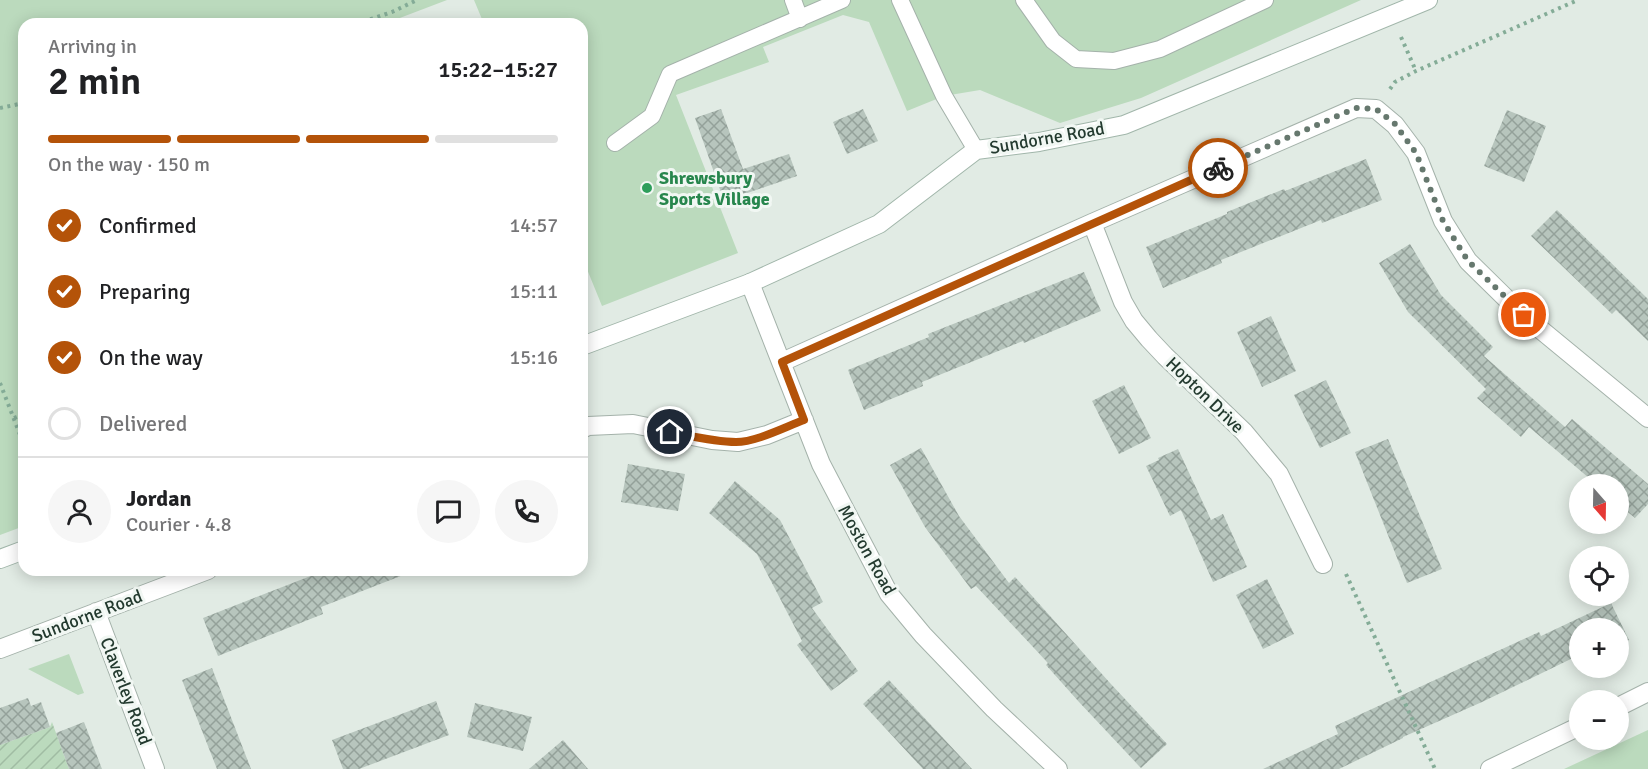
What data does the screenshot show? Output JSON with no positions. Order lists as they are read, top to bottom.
{
  "streets": {
    "street": [
      "Sundorne Road",
      "Hopton Drive",
      "Moston Road",
      "Claverley Road"
    ]
  },
  "crossings": [
    ["Sundorne Road", "Moston Road"],
    ["Sundorne Road", "Claverley Road"]
  ],
  "places": ["Shrewsbury Sports Village"],
  "north": "bottom",
  "page": {
    "heading": ["2 min", "Arriving in", "15:22–15:27"],
    "panel": ["Jordan", "Courier · 4.8"],
    "bar": "On the way · 150 m",
    "list": [
      ["Confirmed", "14:57"],
      ["Preparing", "15:11"],
      ["On the way", "15:16"],
      "Delivered"
    ],
    "map_buttons": ["+", "−"]
  }
}
